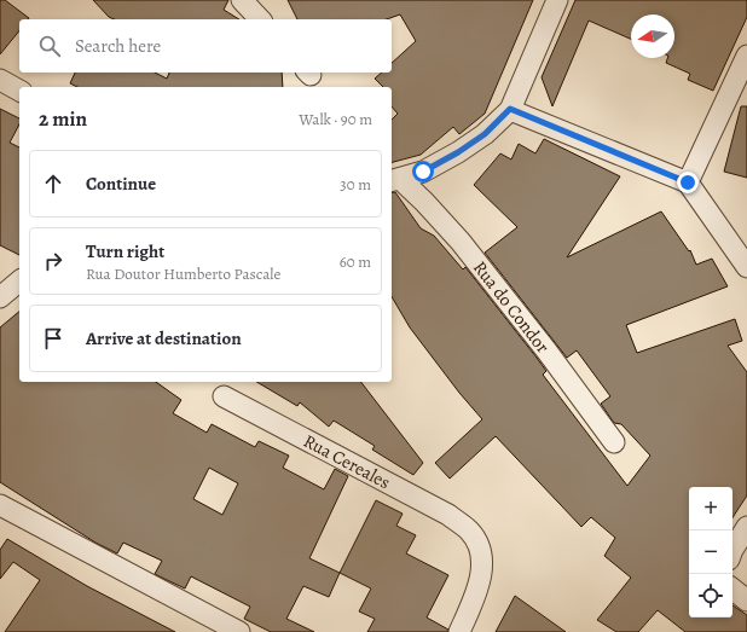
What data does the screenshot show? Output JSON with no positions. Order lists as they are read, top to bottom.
{
  "streets": {
    "street": ["Rua do Condor", "Rua Cereales"]
  },
  "north": "left",
  "page": {
    "search": "Search here",
    "heading": ["2 min", "Walk · 90 m"],
    "list": [
      ["Continue", "30 m"],
      ["Turn right", "Rua Doutor Humberto Pascale", "60 m"],
      "Arrive at destination"
    ],
    "map_buttons": ["+", "−"]
  }
}
